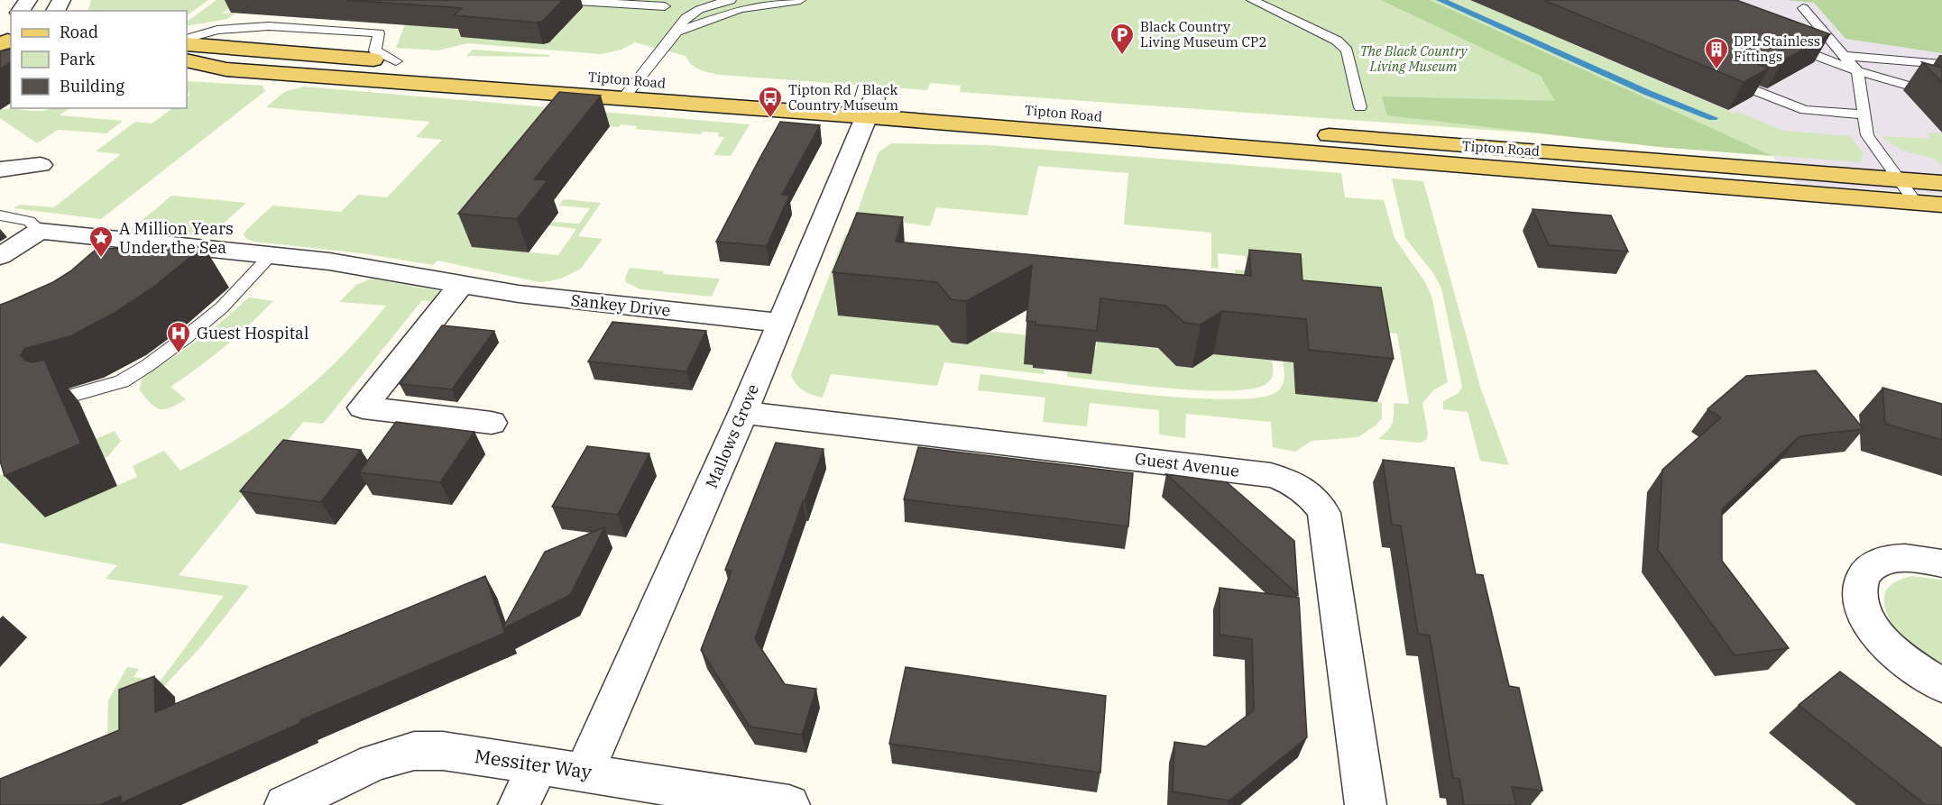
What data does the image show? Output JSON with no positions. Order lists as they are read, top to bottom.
{
  "streets": {
    "main road": ["Tipton Road"],
    "street": [
      "Sankey Drive",
      "Mallows Grove",
      "Guest Avenue",
      "Messiter Way"
    ]
  },
  "crossings": [
    ["Tipton Road", "Mallows Grove"],
    ["Sankey Drive", "Mallows Grove"],
    ["Mallows Grove", "Guest Avenue"],
    ["Mallows Grove", "Messiter Way"]
  ],
  "parks": ["The Black Country Living Museum"],
  "places": {
    "parking": ["Black Country Living Museum CP2"],
    "building": ["DPL Stainless Fittings"],
    "bus stop": ["Tipton Rd / Black Country Museum"],
    "place": ["A Million Years Under the Sea"],
    "hospital": ["Guest Hospital"]
  },
  "legend": ["Road", "Park", "Building"]
}
